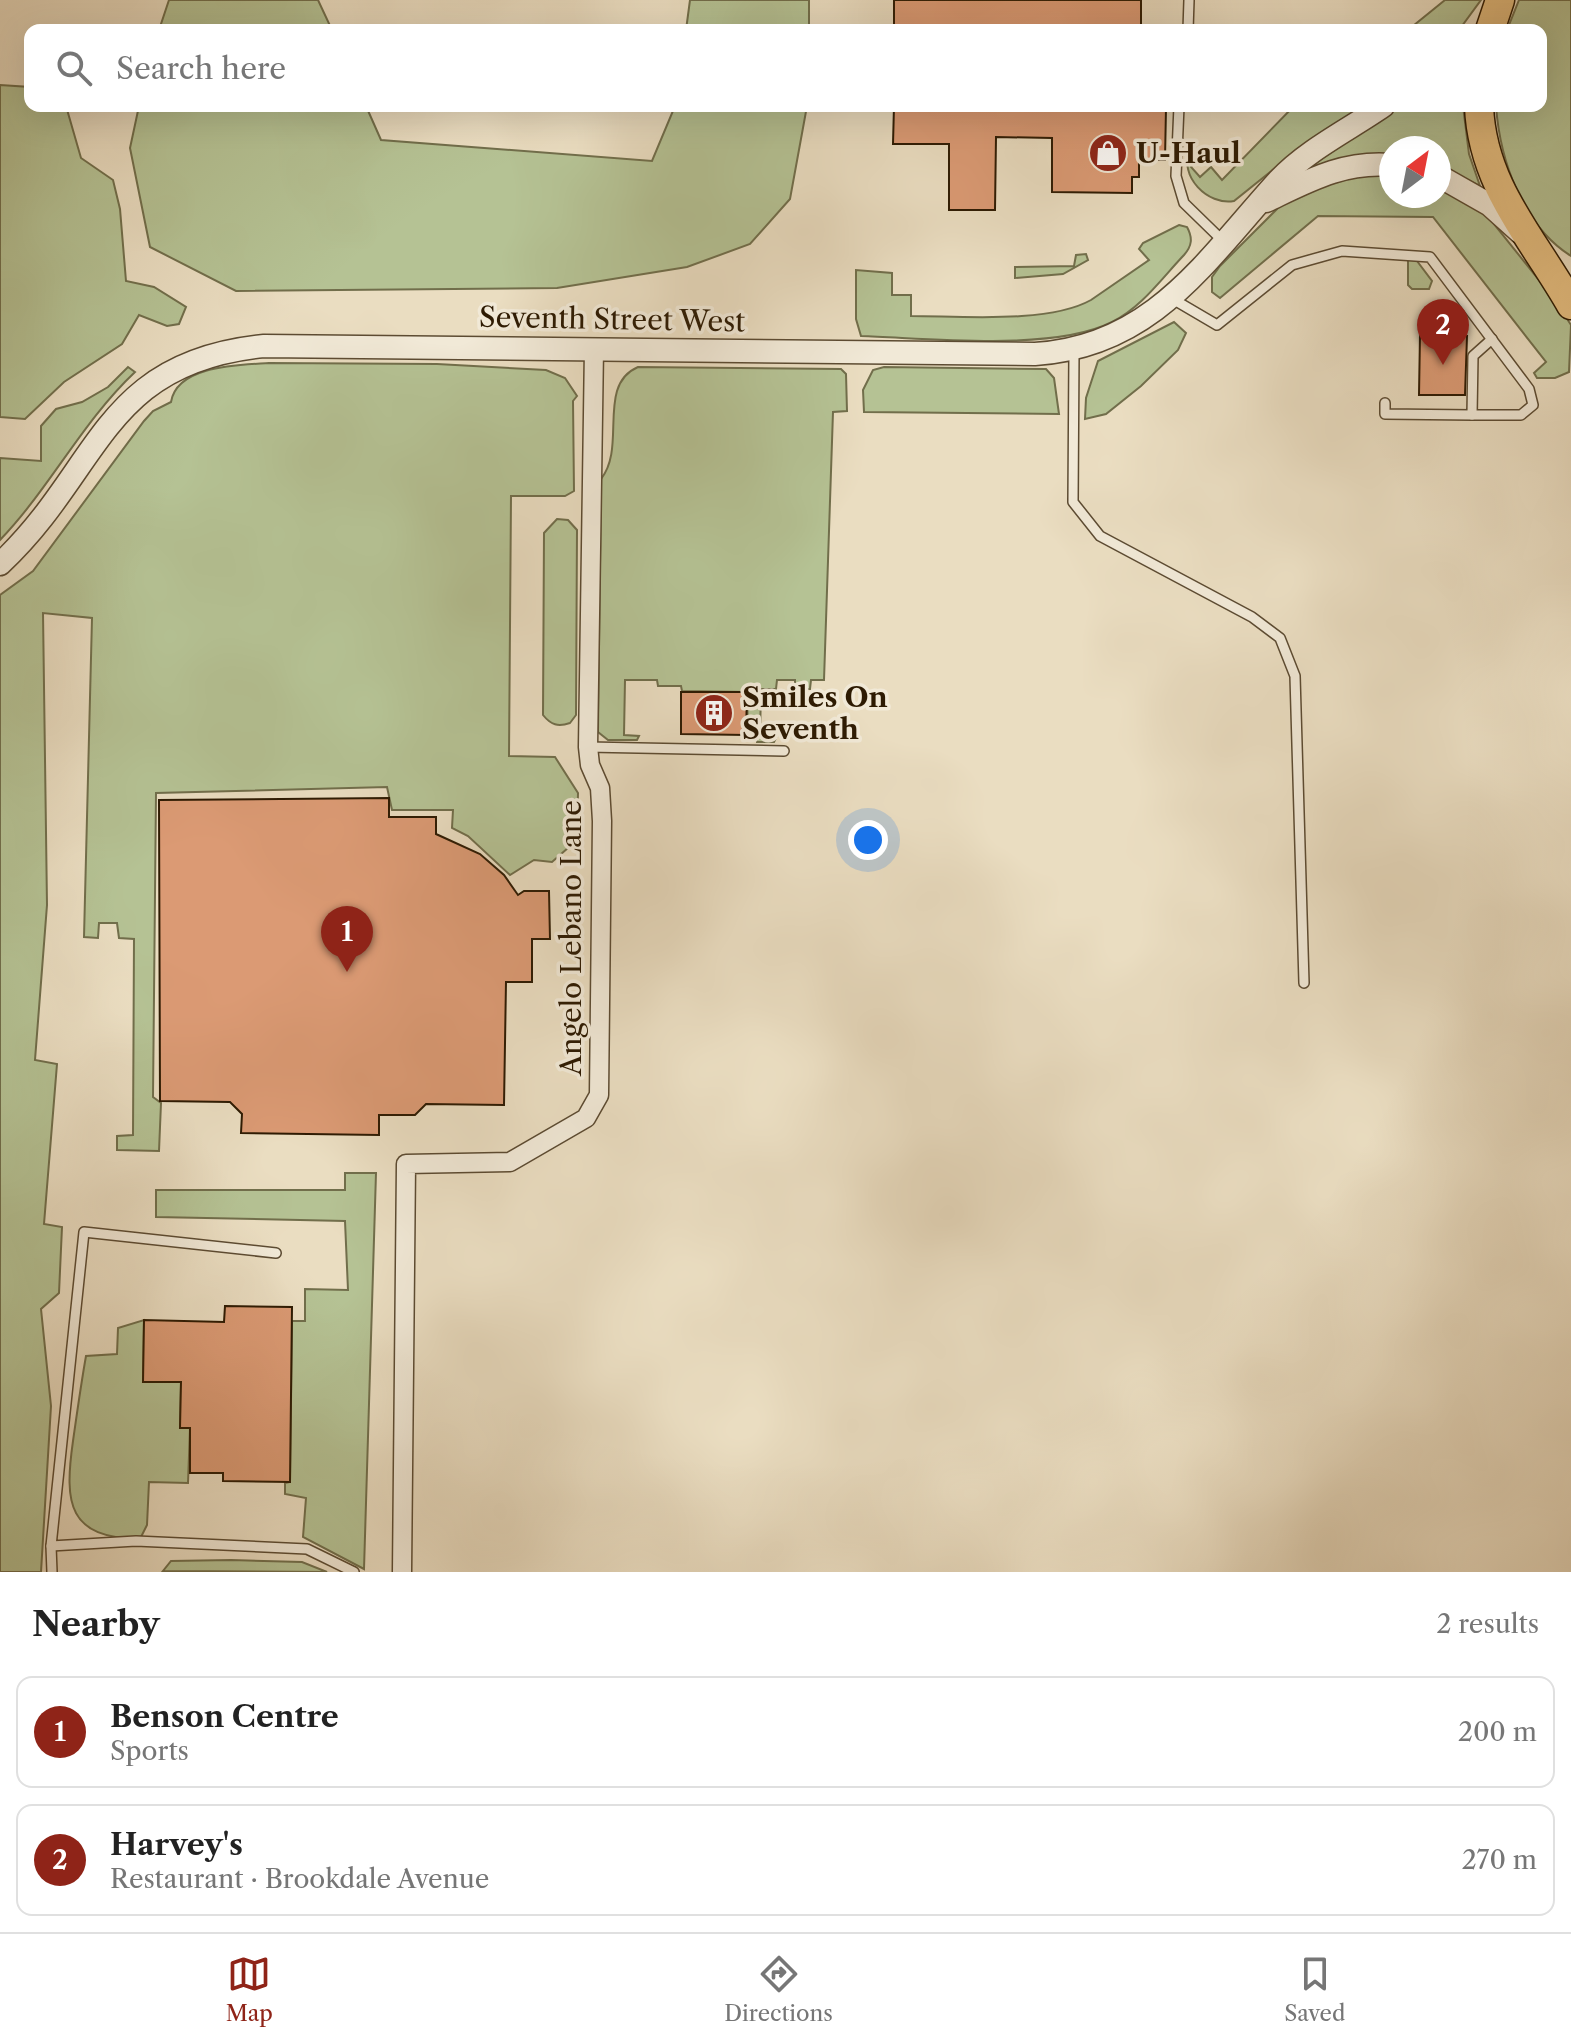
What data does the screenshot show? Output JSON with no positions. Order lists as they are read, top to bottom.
{
  "streets": {
    "street": ["Seventh Street West", "Angelo Lebano Lane"]
  },
  "crossings": [
    ["Seventh Street West", "Angelo Lebano Lane"]
  ],
  "places": {
    "shop": ["U-Haul"],
    "building": ["Smiles On Seventh"]
  },
  "north": "top right",
  "page": {
    "search": "Search here",
    "pins": ["2", "1"],
    "heading": ["Nearby", "2 results"],
    "list": [
      {
        "mark": "1",
        "name": "Benson Centre",
        "note": "Sports",
        "value": "200 m"
      },
      {
        "mark": "2",
        "name": "Harvey's",
        "note": "Restaurant · Brookdale Avenue",
        "value": "270 m"
      }
    ],
    "nav": ["Map", "Directions", "Saved"]
  }
}
